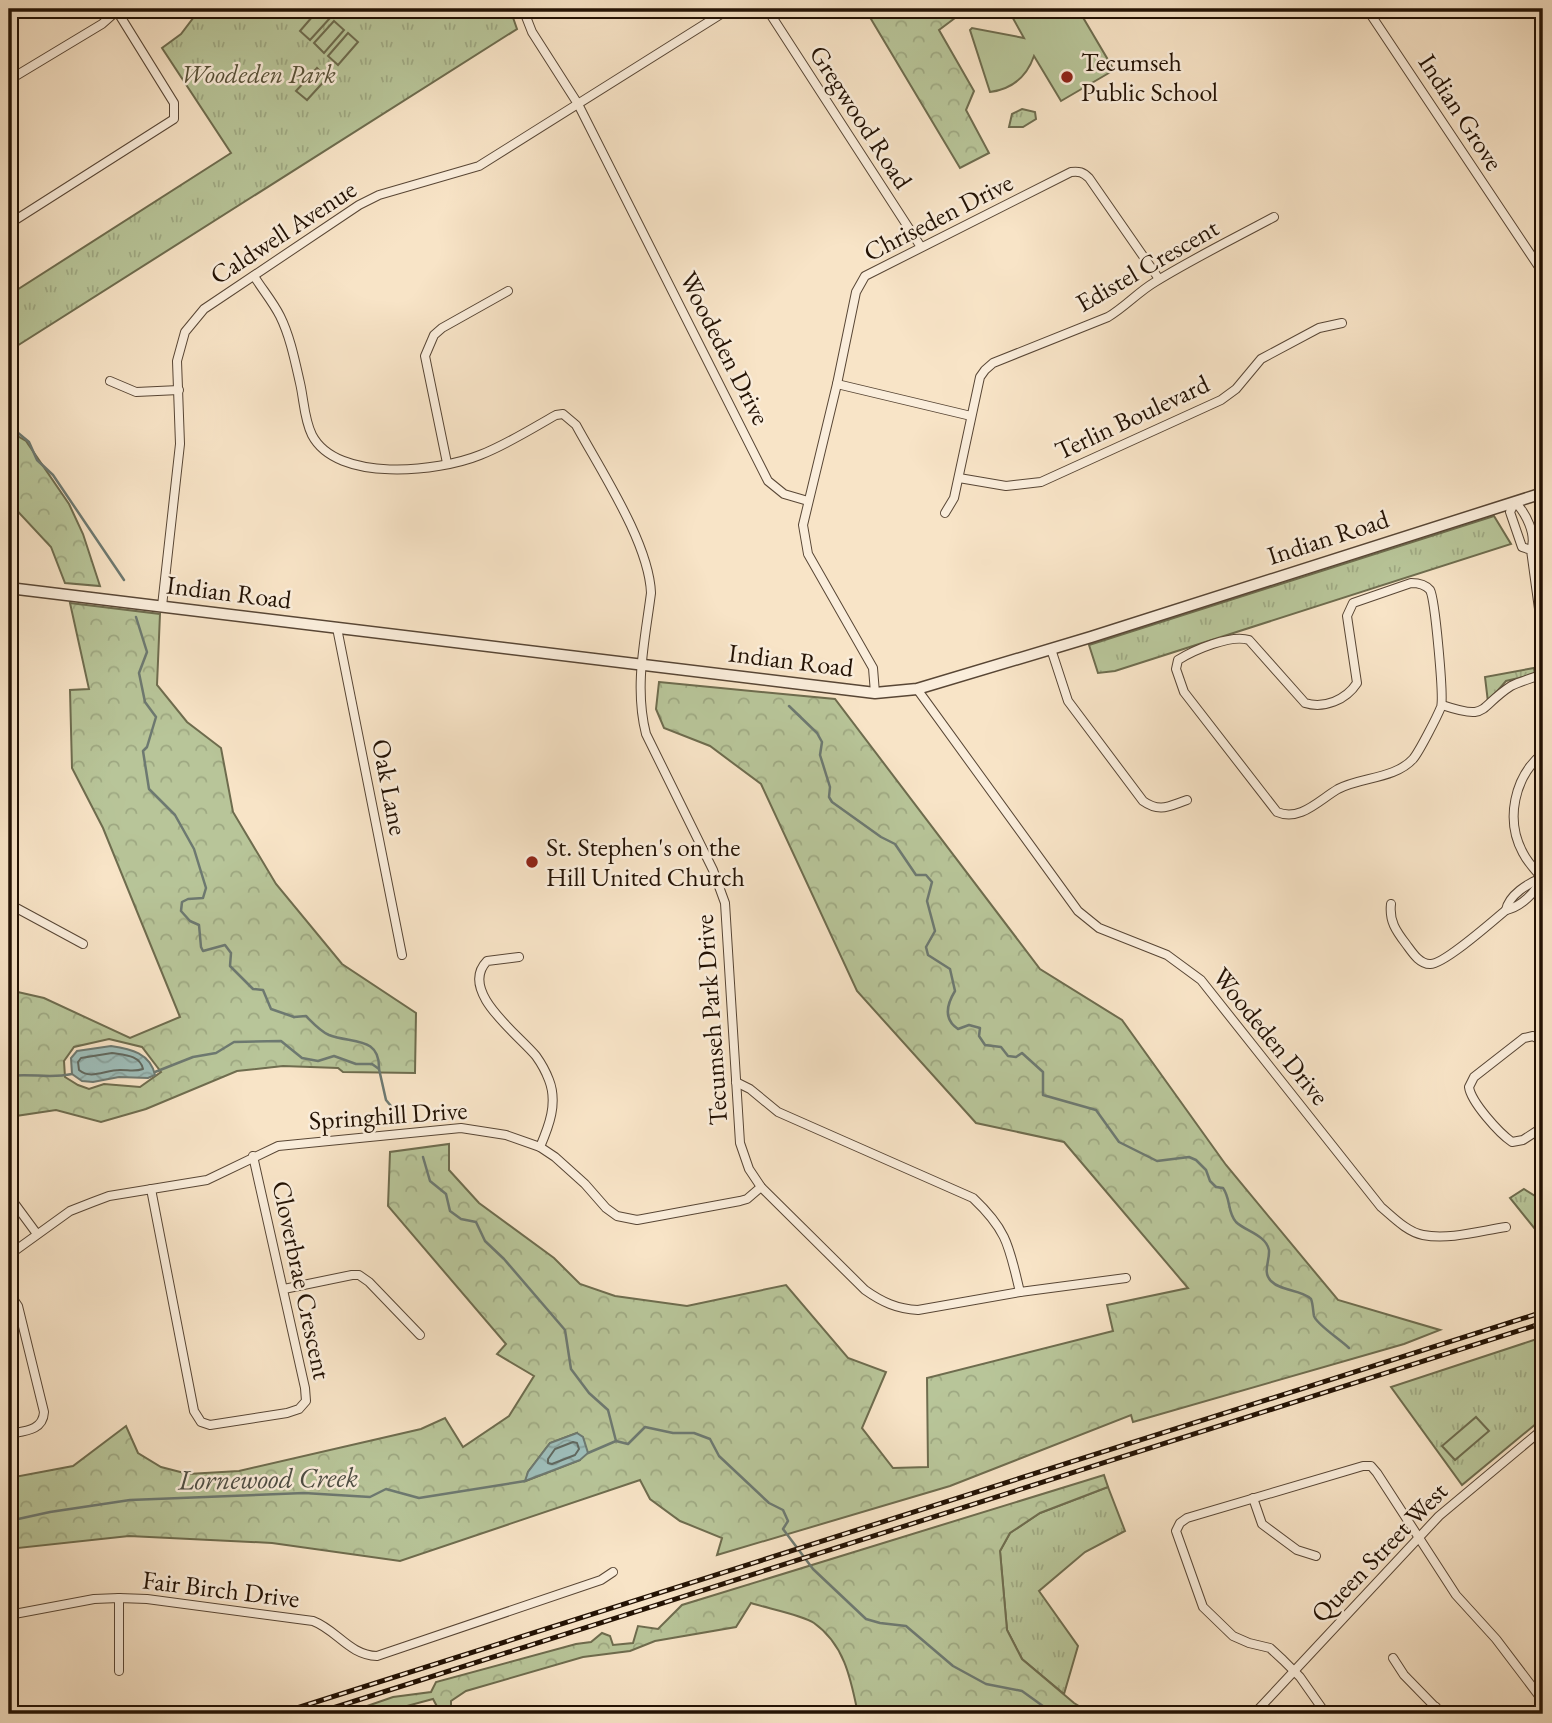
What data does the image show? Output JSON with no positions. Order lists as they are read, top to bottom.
{
  "streets": {
    "street": [
      "Indian Grove",
      "Gregwood Road",
      "Chriseden Drive",
      "Caldwell Avenue",
      "Edistel Crescent",
      "Woodeden Drive",
      "Terlin Boulevard",
      "Indian Road",
      "Oak Lane",
      "Tecumseh Park Drive",
      "Springhill Drive",
      "Cloverbrae Crescent",
      "Queen Street West",
      "Fair Birch Drive"
    ]
  },
  "crossings": [
    ["Gregwood Road", "Chriseden Drive"],
    ["Chriseden Drive", "Edistel Crescent"],
    ["Chriseden Drive", "Woodeden Drive"],
    ["Caldwell Avenue", "Woodeden Drive"],
    ["Caldwell Avenue", "Indian Road"],
    ["Caldwell Avenue", "Tecumseh Park Drive"],
    ["Edistel Crescent", "Terlin Boulevard"],
    ["Woodeden Drive", "Indian Road"],
    ["Indian Road", "Oak Lane"],
    ["Indian Road", "Tecumseh Park Drive"],
    ["Tecumseh Park Drive", "Springhill Drive"],
    ["Springhill Drive", "Cloverbrae Crescent"]
  ],
  "water": ["Lornewood Creek"],
  "parks": ["Woodeden Park"],
  "places": ["Tecumseh Public School", "St. Stephen's on the Hill United Church"]
}
